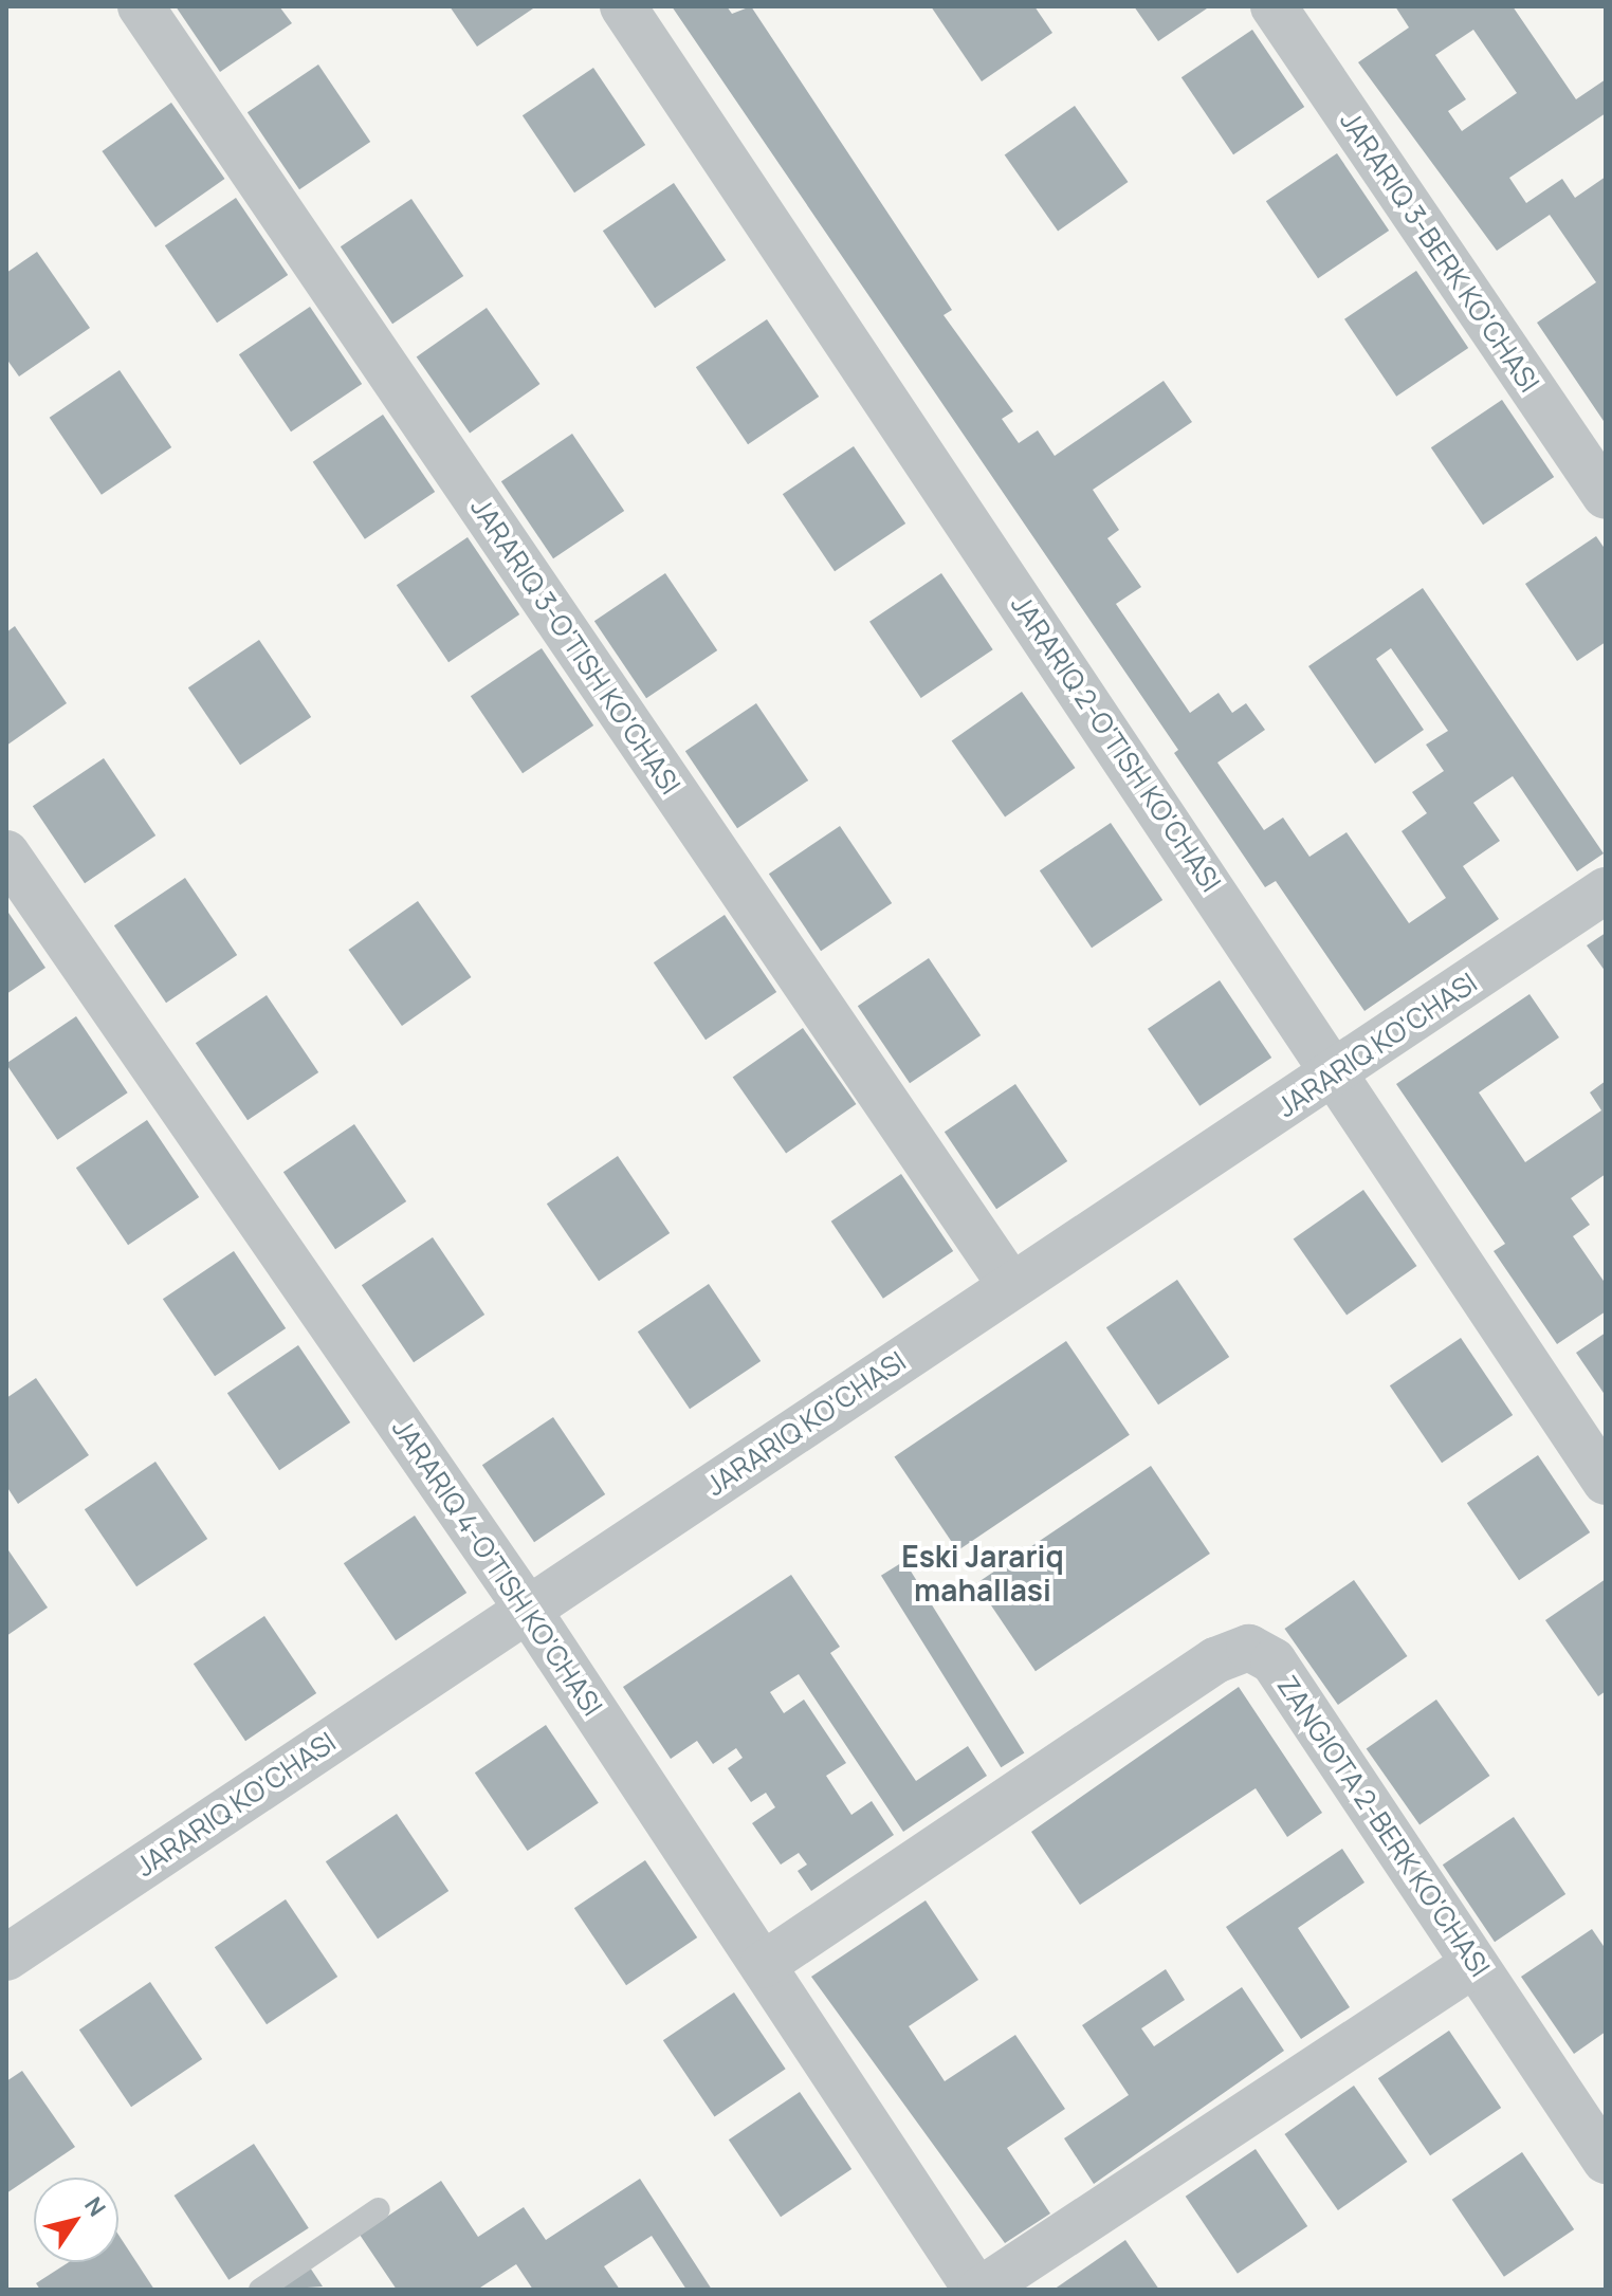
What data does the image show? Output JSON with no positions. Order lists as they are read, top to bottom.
{
  "streets": {
    "street": [
      "JARARIQ 3-BERK KO'CHASI",
      "JARARIQ 3-O'TISH KO'CHASI",
      "JARARIQ 2-O'TISH KO'CHASI",
      "JARARIQ KO'CHASI",
      "JARARIQ 4-O'TISH KO'CHASI",
      "ZANGIOTA 2-BERK KO'CHASI"
    ]
  },
  "crossings": [
    ["JARARIQ 3-O'TISH KO'CHASI", "JARARIQ KO'CHASI"],
    ["JARARIQ 2-O'TISH KO'CHASI", "JARARIQ KO'CHASI"],
    ["JARARIQ KO'CHASI", "JARARIQ 4-O'TISH KO'CHASI"],
    ["JARARIQ 4-O'TISH KO'CHASI", "ZANGIOTA 2-BERK KO'CHASI"]
  ],
  "districts": ["Eski Jarariq mahallasi"],
  "north": "top right"
}
